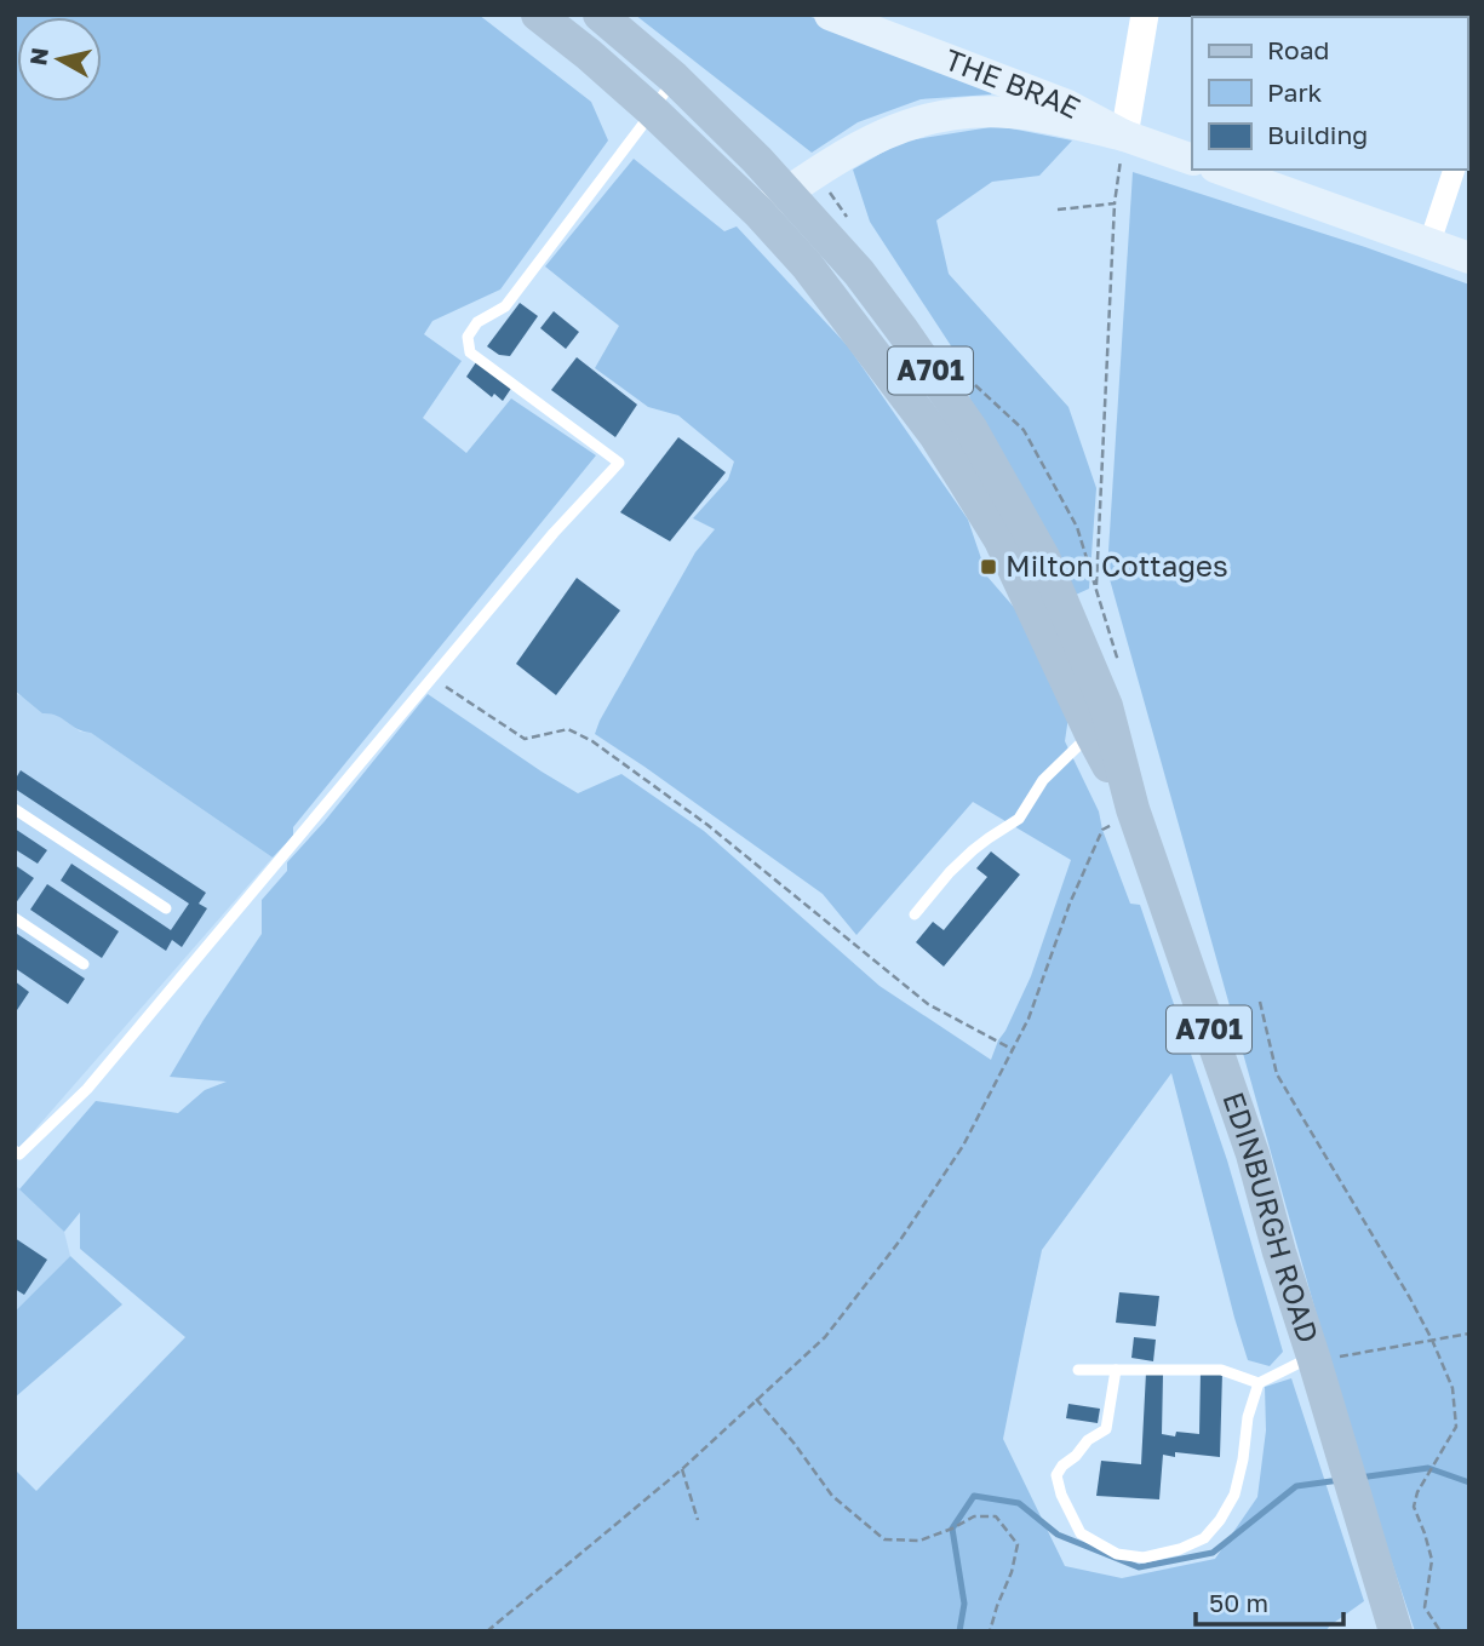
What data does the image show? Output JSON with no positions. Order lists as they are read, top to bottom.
{
  "streets": {
    "main road": ["THE BRAE", "A701", "EDINBURGH ROAD"]
  },
  "crossings": [
    ["A701", "EDINBURGH ROAD"]
  ],
  "places": {
    "transit": ["Milton Cottages"]
  },
  "legend": ["Road", "Park", "Building"],
  "scale_bar": "50 m",
  "north": "left"
}
